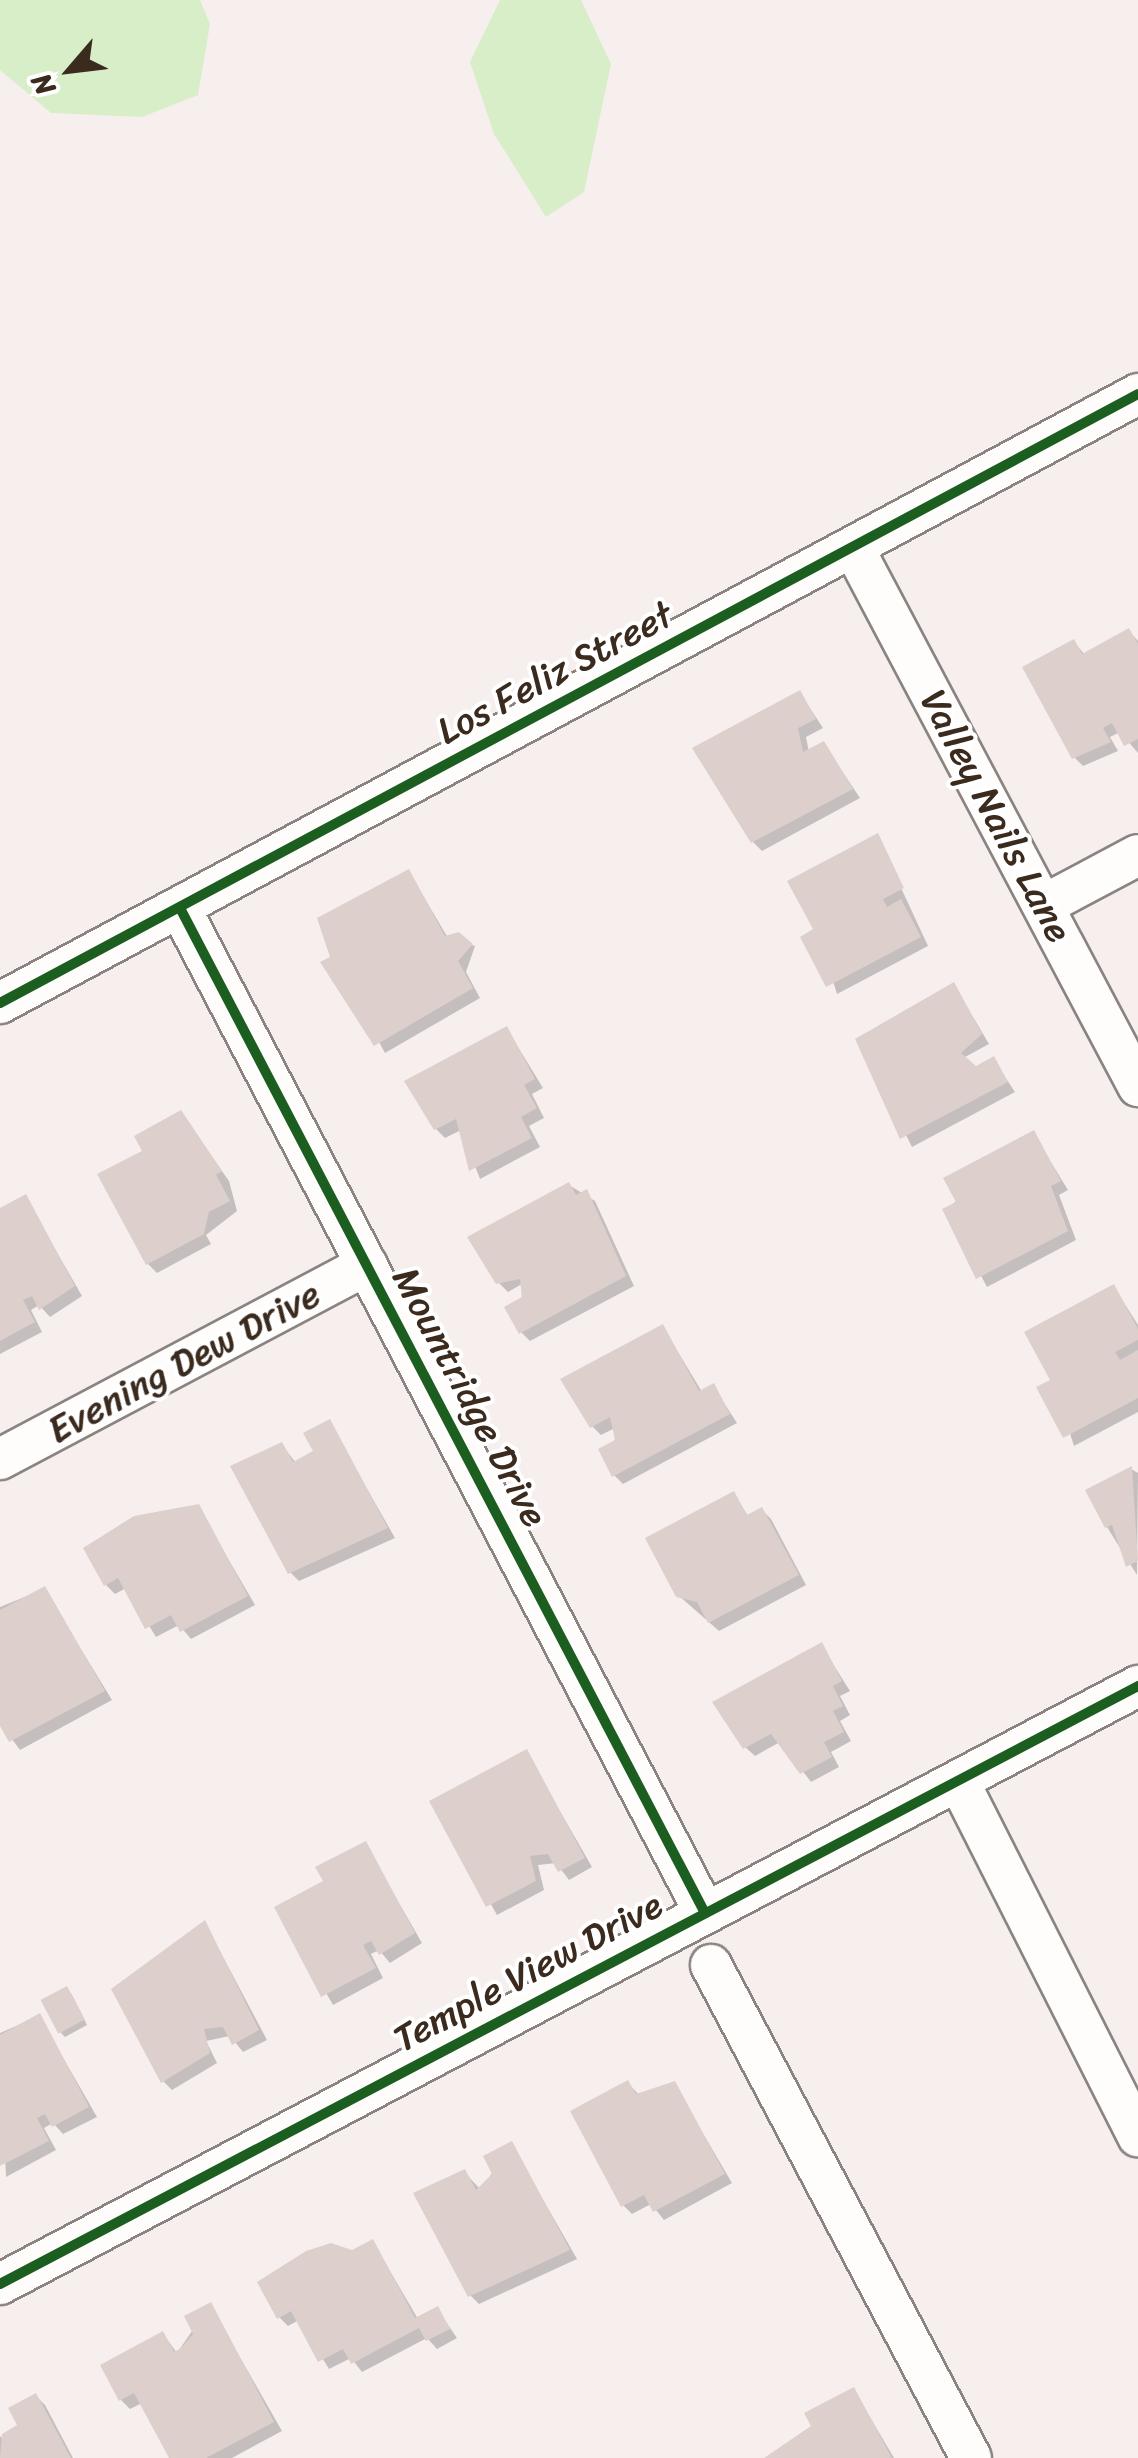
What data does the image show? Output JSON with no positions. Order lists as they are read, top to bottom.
{
  "streets": {
    "street": [
      "Los Feliz Street",
      "Valley Nails Lane",
      "Evening Dew Drive",
      "Mountridge Drive",
      "Temple View Drive"
    ]
  },
  "crossings": [
    ["Los Feliz Street", "Valley Nails Lane"],
    ["Los Feliz Street", "Mountridge Drive"],
    ["Evening Dew Drive", "Mountridge Drive"],
    ["Mountridge Drive", "Temple View Drive"]
  ],
  "north": "bottom left"
}
